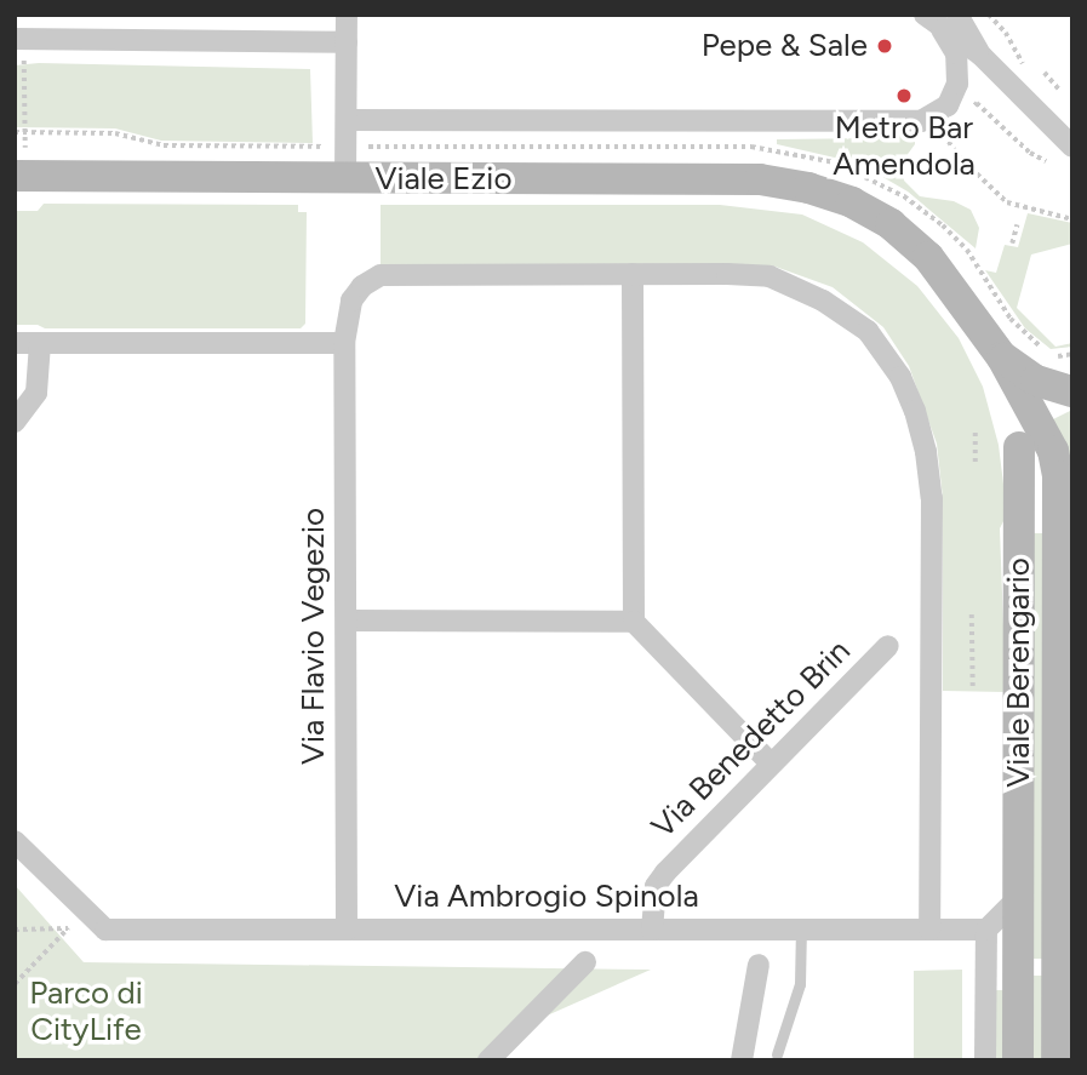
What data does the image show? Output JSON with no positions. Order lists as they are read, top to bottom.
{
  "streets": {
    "main road": ["Viale Ezio", "Viale Berengario"],
    "street": ["Via Flavio Vegezio", "Via Benedetto Brin", "Via Ambrogio Spinola"]
  },
  "crossings": [
    ["Via Flavio Vegezio", "Via Ambrogio Spinola"],
    ["Via Benedetto Brin", "Via Ambrogio Spinola"]
  ],
  "parks": ["Parco di CityLife"],
  "places": ["Pepe & Sale", "Metro Bar Amendola"]
}
